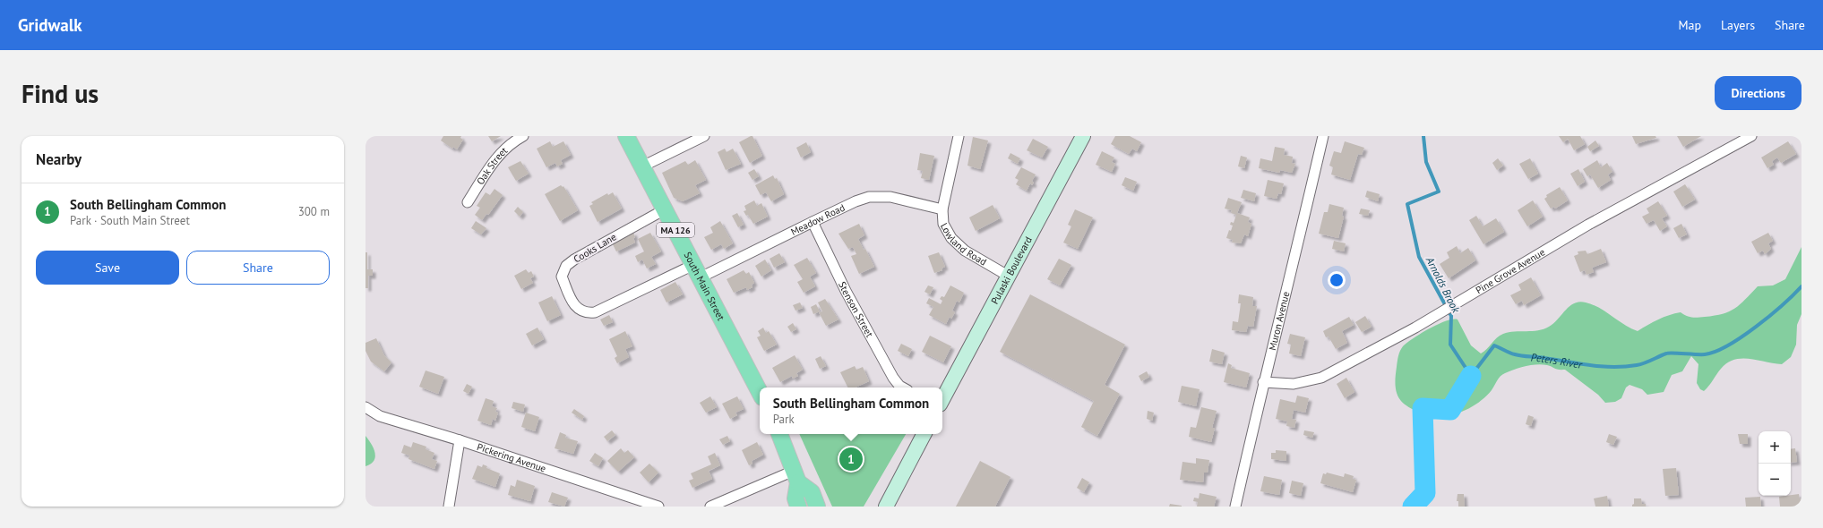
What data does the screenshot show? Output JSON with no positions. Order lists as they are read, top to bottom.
{
  "streets": {
    "main road": ["MA 126", "Pulaski Boulevard", "South Main Street"],
    "street": [
      "Oak Street",
      "Meadow Road",
      "Lowland Road",
      "Cooks Lane",
      "Pine Grove Avenue",
      "Stenson Street",
      "Muron Avenue",
      "Pickering Avenue"
    ]
  },
  "crossings": [
    ["Meadow Road", "Lowland Road"],
    ["Meadow Road", "Cooks Lane"],
    ["Meadow Road", "South Main Street"],
    ["Meadow Road", "Stenson Street"],
    ["Lowland Road", "Pulaski Boulevard"],
    ["Cooks Lane", "South Main Street"],
    ["Pine Grove Avenue", "Muron Avenue"]
  ],
  "water": ["Arnolds Brook", "Peters River"],
  "page": {
    "header": "Gridwalk",
    "nav": ["Map", "Layers", "Share"],
    "buttons": [
      "Directions",
      ["Save", "Share"]
    ],
    "title": "Find us",
    "heading": "Nearby",
    "list": [
      {
        "mark": "1",
        "name": "South Bellingham Common",
        "note": "Park · South Main Street",
        "value": "300 m"
      }
    ],
    "popup": ["South Bellingham Common", "Park"],
    "map_buttons": ["+", "−"],
    "pins": "1"
  }
}
